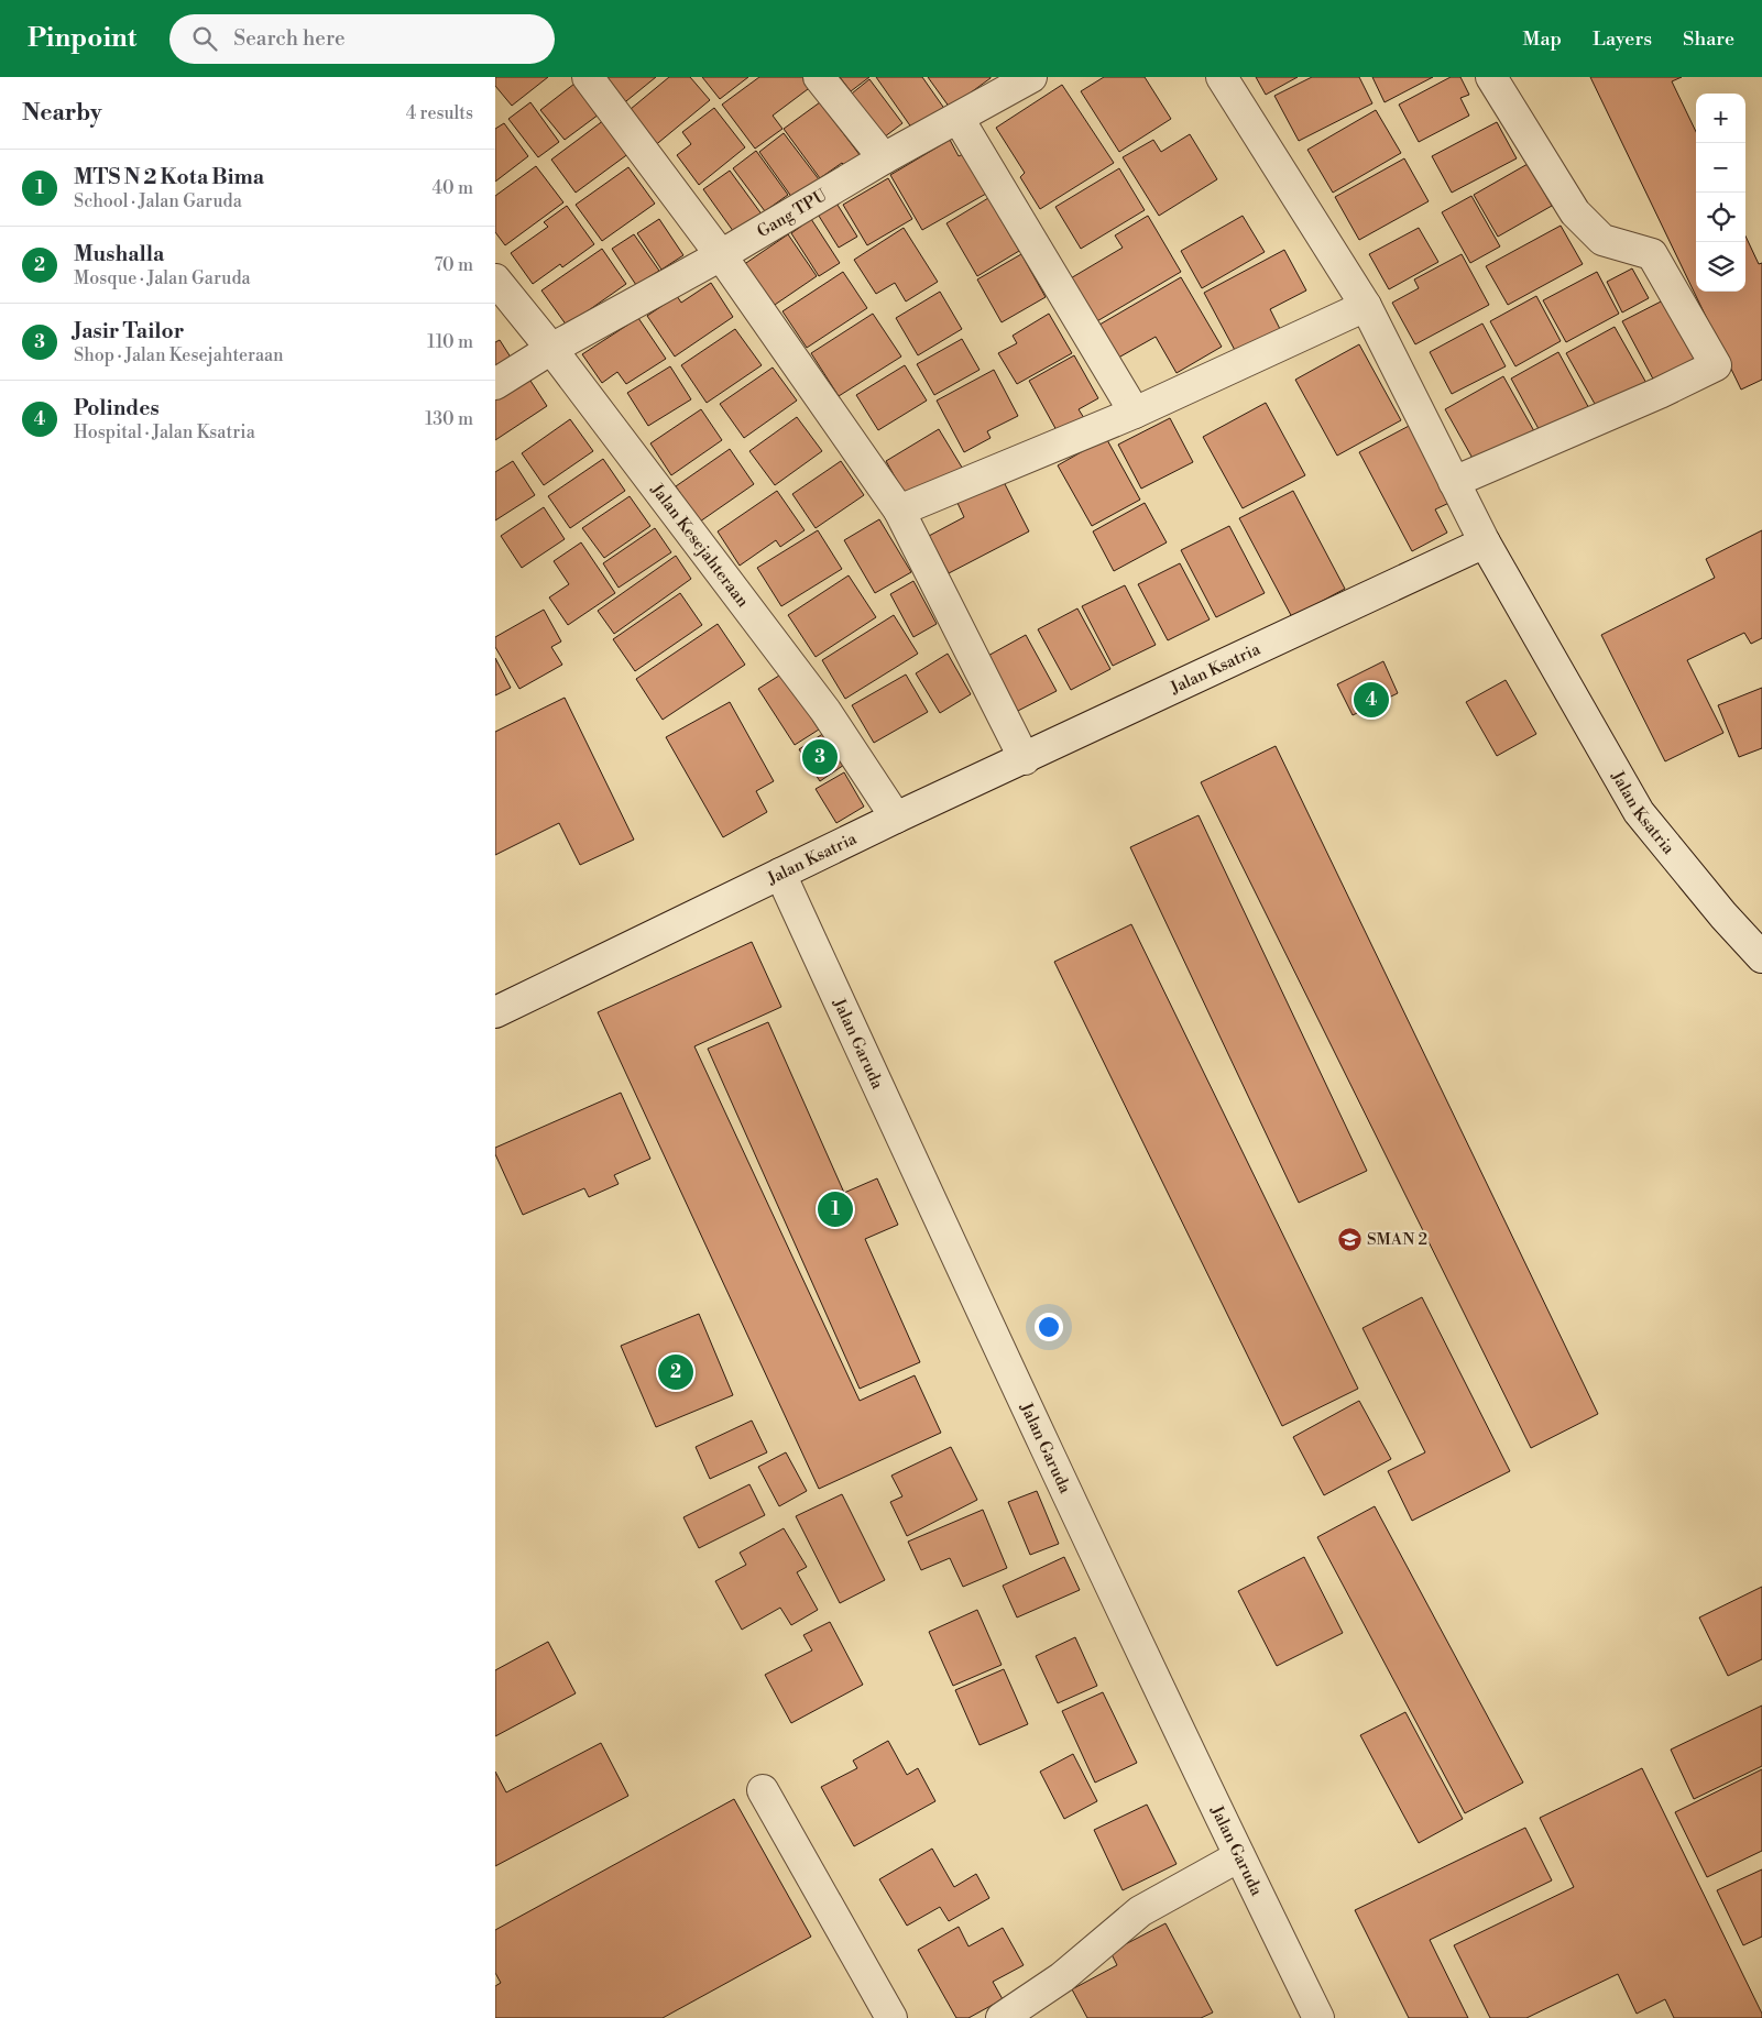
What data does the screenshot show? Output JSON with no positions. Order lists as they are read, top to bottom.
{
  "streets": {
    "street": [
      "Gang TPU",
      "Jalan Kesejahteraan",
      "Jalan Ksatria",
      "Jalan Garuda"
    ]
  },
  "crossings": [
    ["Gang TPU", "Jalan Kesejahteraan"],
    ["Jalan Kesejahteraan", "Jalan Ksatria"],
    ["Jalan Ksatria", "Jalan Garuda"]
  ],
  "places": {
    "school or university": ["SMAN 2"]
  },
  "page": {
    "header": "Pinpoint",
    "search": "Search here",
    "nav": ["Map", "Layers", "Share"],
    "heading": ["Nearby", "4 results"],
    "map_buttons": ["+", "−"],
    "list": [
      {
        "mark": "1",
        "name": "MTS N 2 Kota Bima",
        "note": "School · Jalan Garuda",
        "value": "40 m"
      },
      {
        "mark": "2",
        "name": "Mushalla",
        "note": "Mosque · Jalan Garuda",
        "value": "70 m"
      },
      {
        "mark": "3",
        "name": "Jasir Tailor",
        "note": "Shop · Jalan Kesejahteraan",
        "value": "110 m"
      },
      {
        "mark": "4",
        "name": "Polindes",
        "note": "Hospital · Jalan Ksatria",
        "value": "130 m"
      }
    ],
    "pins": [
      "4",
      "3",
      "1",
      "2"
    ]
  }
}
